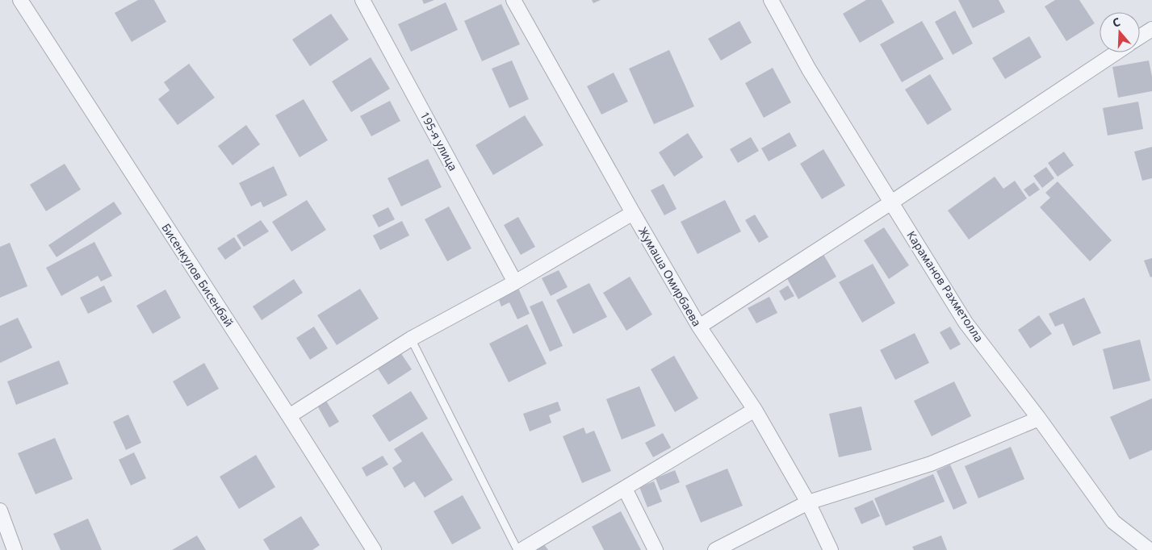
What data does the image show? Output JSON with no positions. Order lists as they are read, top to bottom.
{
  "streets": {
    "street": [
      "195-я улица",
      "Бисенкулов Бисенбай",
      "Жумаша Омирбаева",
      "Караманов Рахметолла"
    ]
  },
  "north": "top"
}
